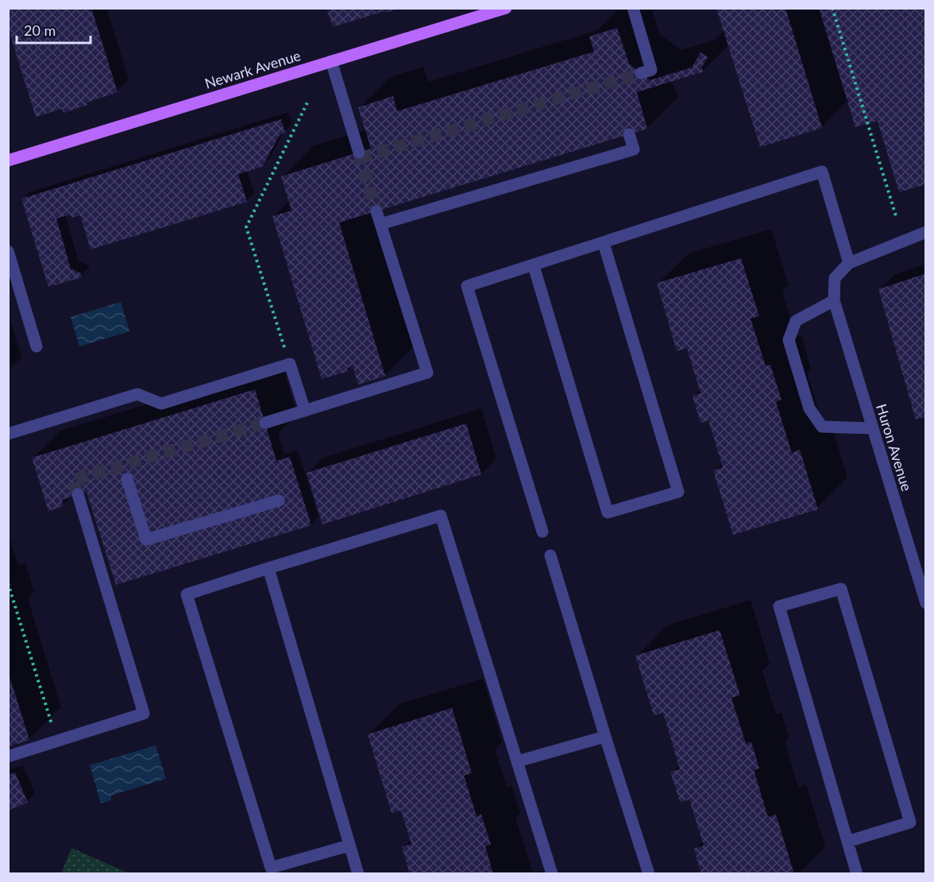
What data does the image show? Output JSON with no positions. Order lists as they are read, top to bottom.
{
  "streets": {
    "main road": ["Newark Avenue"],
    "street": ["Huron Avenue"]
  },
  "scale_bar": "20 m"
}
